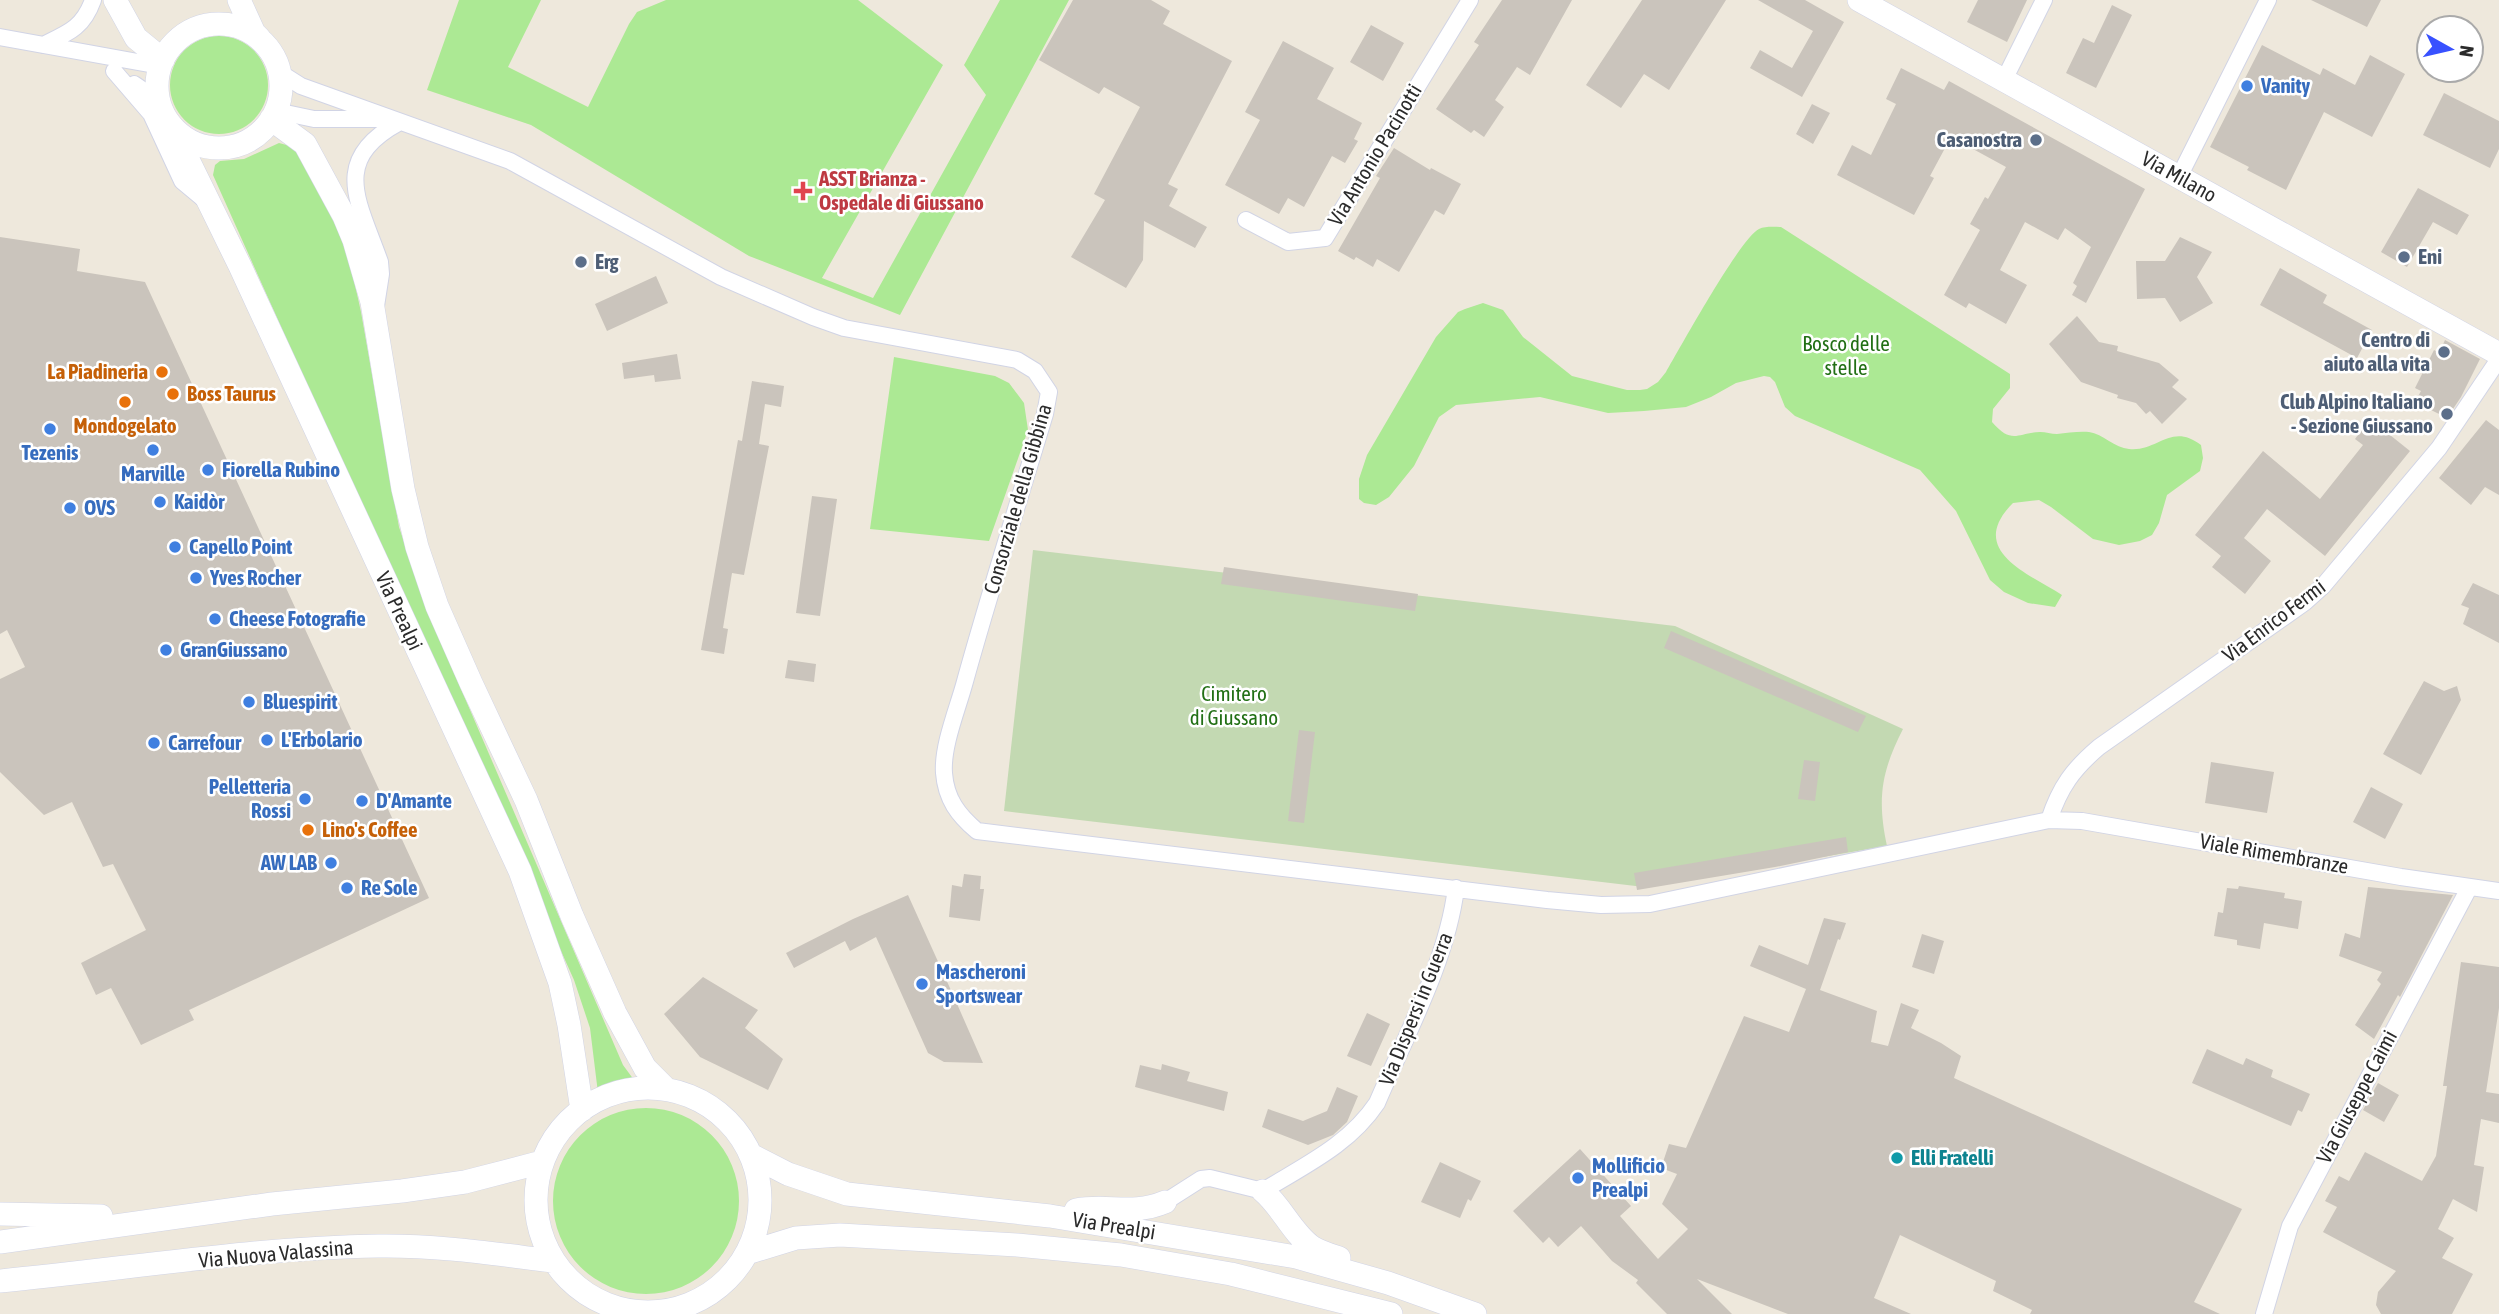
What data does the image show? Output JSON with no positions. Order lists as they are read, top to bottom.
{
  "streets": {
    "main road": ["Via Milano", "Via Prealpi", "Via Nuova Valassina"],
    "street": [
      "Via Antonio Pacinotti",
      "Consorziale della Gibbina",
      "Via Enrico Fermi",
      "Viale Rimembranze",
      "Via Dispersi in Guerra",
      "Via Giuseppe Caimi"
    ]
  },
  "crossings": [
    ["Consorziale della Gibbina", "Via Dispersi in Guerra"],
    ["Via Prealpi", "Via Nuova Valassina"],
    ["Via Enrico Fermi", "Viale Rimembranze"],
    ["Viale Rimembranze", "Via Giuseppe Caimi"]
  ],
  "parks": ["Bosco delle stelle", "Cimitero di Giussano"],
  "places": {
    "other": [
      "Vanity",
      "Casanostra",
      "Eni",
      "Erg",
      "Centro di aiuto alla vita",
      "La Piadineria",
      "Boss Taurus",
      "Mondogelato",
      "Club Alpino Italiano - Sezione Giussano",
      "Tezenis",
      "Marville",
      "Fiorella Rubino",
      "Kaidòr",
      "OVS",
      "Capello Point",
      "Yves Rocher",
      "Cheese Fotografie",
      "GranGiussano",
      "Bluespirit",
      "L'Erbolario",
      "Carrefour",
      "Pelletteria Rossi",
      "D'Amante",
      "Lino's Coffee",
      "AW LAB",
      "Re Sole",
      "Mascheroni Sportswear",
      "Elli Fratelli",
      "Mollificio Prealpi"
    ],
    "health": ["ASST Brianza - Ospedale di Giussano"]
  },
  "north": "right"
}
